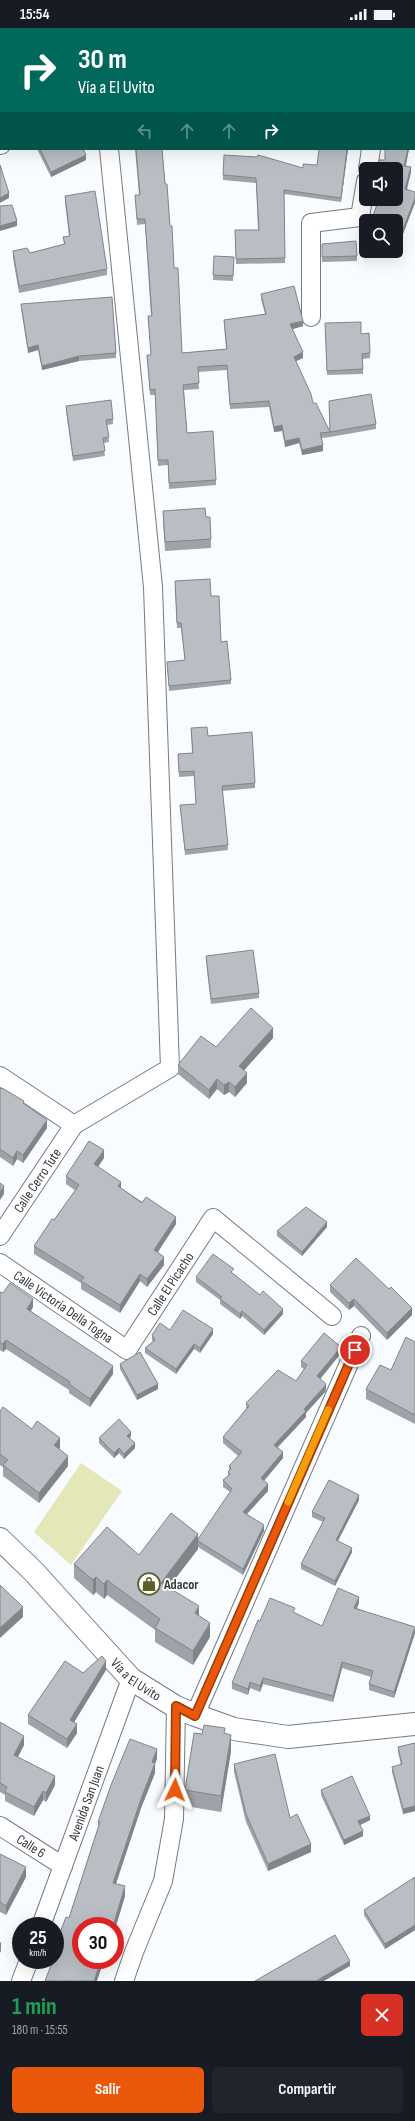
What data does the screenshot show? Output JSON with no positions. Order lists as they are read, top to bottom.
{
  "streets": {
    "street": [
      "Calle Cerro Tute",
      "Calle El Picacho",
      "Calle Victoria Della Togna",
      "Vía a El Uvito",
      "Avenida San Juan",
      "Calle 6"
    ]
  },
  "crossings": [
    ["Calle El Picacho", "Calle Victoria Della Togna"],
    ["Vía a El Uvito", "Avenida San Juan"],
    ["Avenida San Juan", "Calle 6"]
  ],
  "places": {
    "shop": ["Adacor"]
  },
  "page": {
    "status": "15:54",
    "turn": ["30 m", "Vía a El Uvito"],
    "speed": "25 km/h",
    "limit": "30",
    "heading": ["1 min", "180 m · 15:55"],
    "buttons": ["Salir", "Compartir"]
  }
}
